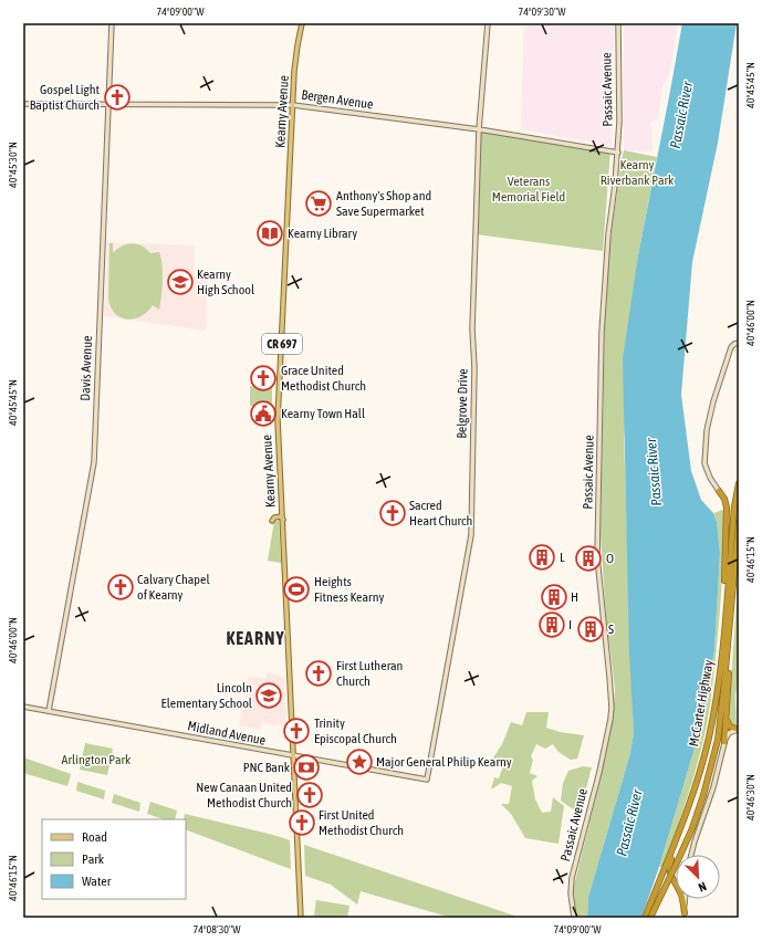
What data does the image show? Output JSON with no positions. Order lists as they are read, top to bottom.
{
  "streets": {
    "highway": ["McCarter Highway"],
    "main road": ["Kearny Avenue", "CR 697"],
    "street": [
      "Passaic Avenue",
      "Bergen Avenue",
      "Davis Avenue",
      "Belgrove Drive",
      "Midland Avenue"
    ]
  },
  "crossings": [
    ["Passaic Avenue", "Bergen Avenue"],
    ["Bergen Avenue", "Kearny Avenue"],
    ["Bergen Avenue", "Davis Avenue"],
    ["Bergen Avenue", "Belgrove Drive"],
    ["Kearny Avenue", "Midland Avenue"],
    ["Davis Avenue", "Midland Avenue"],
    ["Belgrove Drive", "Midland Avenue"]
  ],
  "districts": ["KEARNY"],
  "water": ["Passaic River"],
  "parks": ["Kearny Riverbank Park", "Veterans Memorial Field", "Arlington Park"],
  "places": {
    "church": [
      "Gospel Light Baptist Church",
      "Grace United Methodist Church",
      "Sacred Heart Church",
      "Calvary Chapel of Kearny",
      "First Lutheran Church",
      "Trinity Episcopal Church",
      "New Canaan United Methodist Church",
      "First United Methodist Church"
    ],
    "supermarket": ["Anthony's Shop and Save Supermarket"],
    "library": ["Kearny Library"],
    "school or university": ["Kearny High School", "Lincoln Elementary School"],
    "public building": ["Kearny Town Hall"],
    "building": [
      "L",
      "O",
      "H",
      "I",
      "S"
    ],
    "sports": ["Heights Fitness Kearny"],
    "place": ["Major General Philip Kearny"],
    "bank": ["PNC Bank"]
  },
  "legend": ["Road", "Park", "Water"],
  "north": "bottom right",
  "coordinates": [
    "74°09'00\"W",
    "74°09'30\"W",
    "40°45'45\"N",
    "40°45'30\"N",
    "40°46'00\"N",
    "40°46'15\"N",
    "40°46'30\"N",
    "74°08'30\"W"
  ]
}
